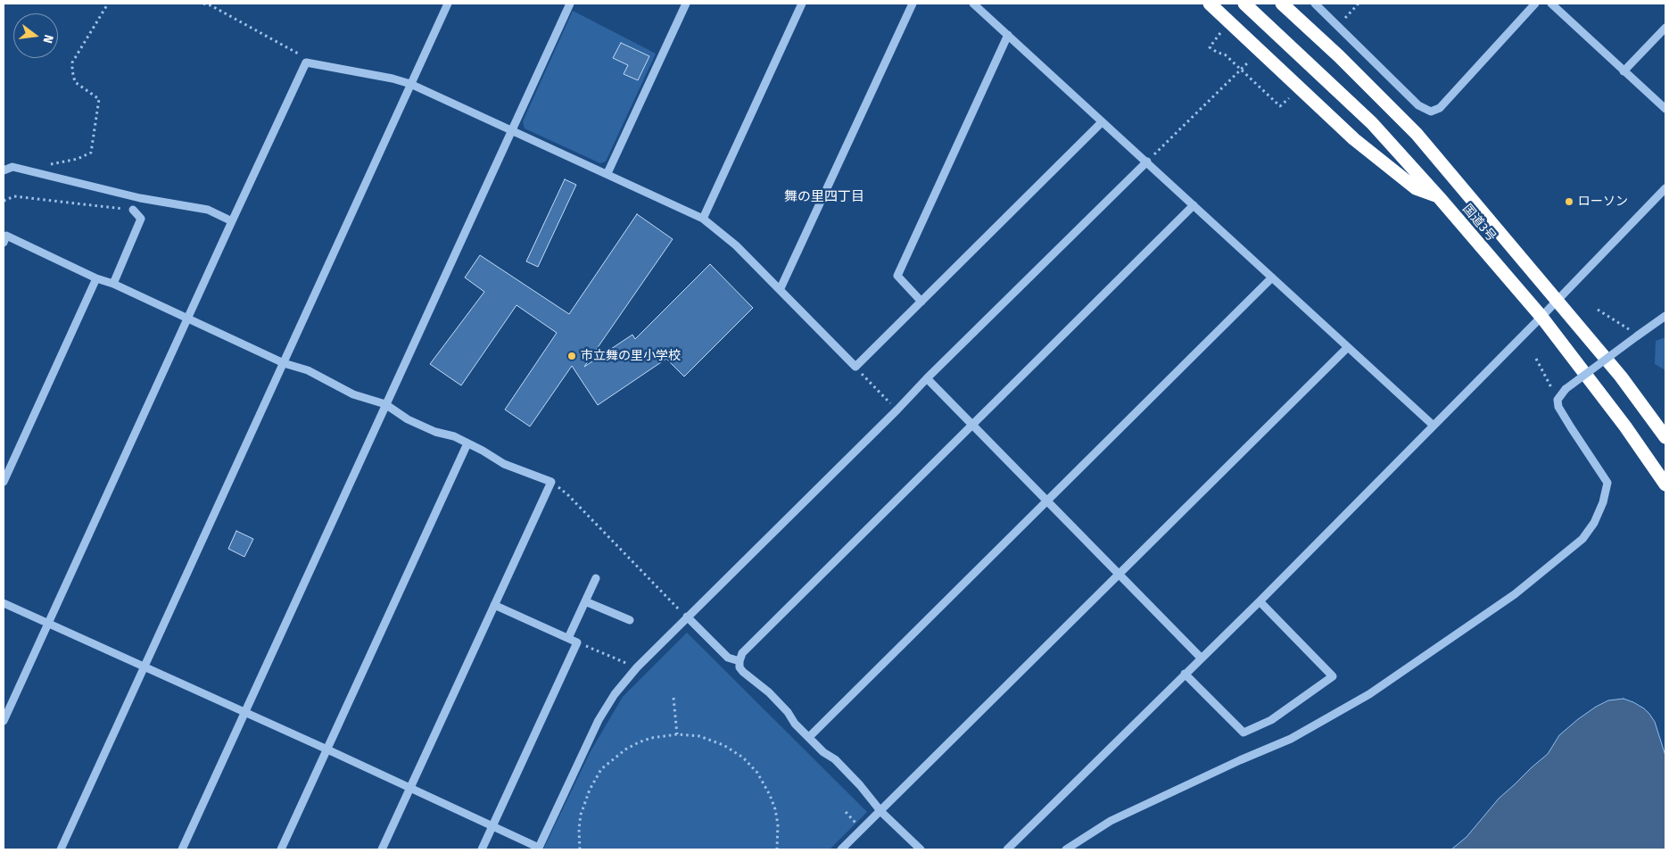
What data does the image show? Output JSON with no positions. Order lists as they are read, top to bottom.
{
  "streets": {
    "highway": ["国道3号"]
  },
  "districts": ["舞の里四丁目"],
  "places": ["ローソン", "市立舞の里小学校"],
  "north": "right"
}
